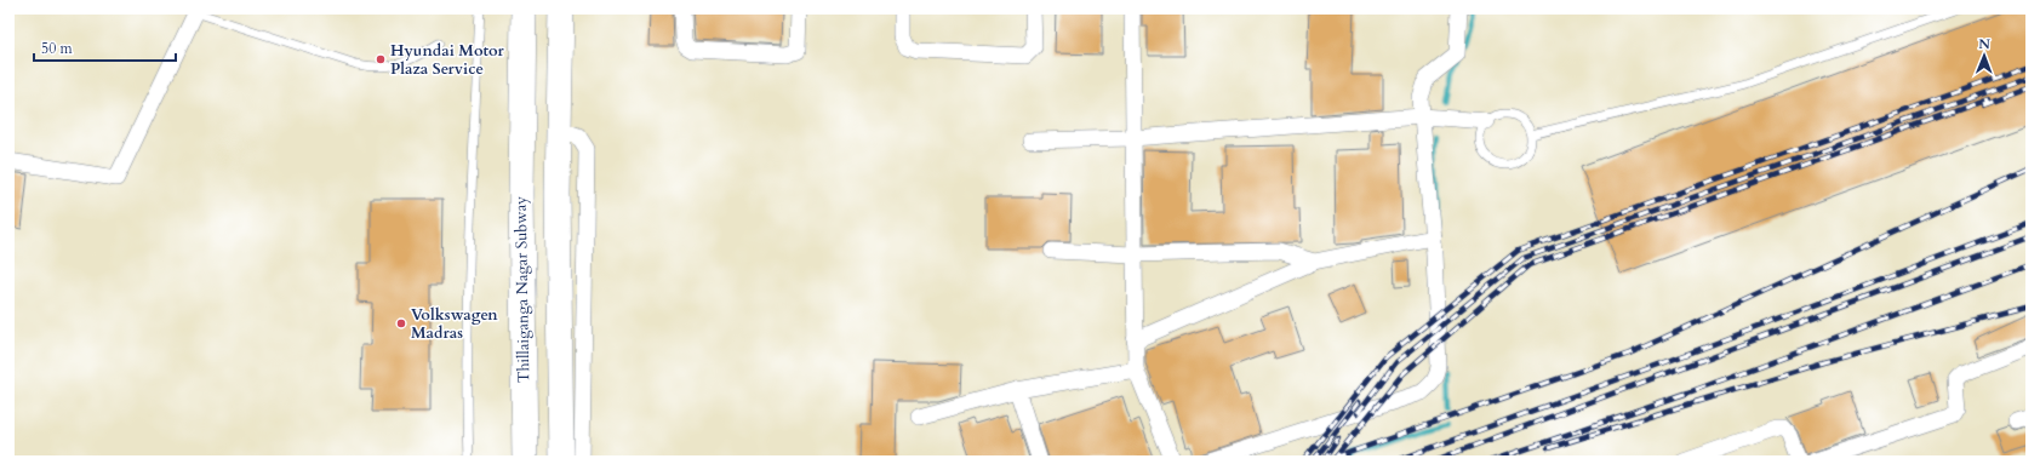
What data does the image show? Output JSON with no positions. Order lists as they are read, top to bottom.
{
  "streets": {
    "main road": ["Thillaiganga Nagar Subway"]
  },
  "places": ["Hyundai Motor Plaza Service", "Volkswagen Madras"],
  "scale_bar": "50 m",
  "north": "top"
}
